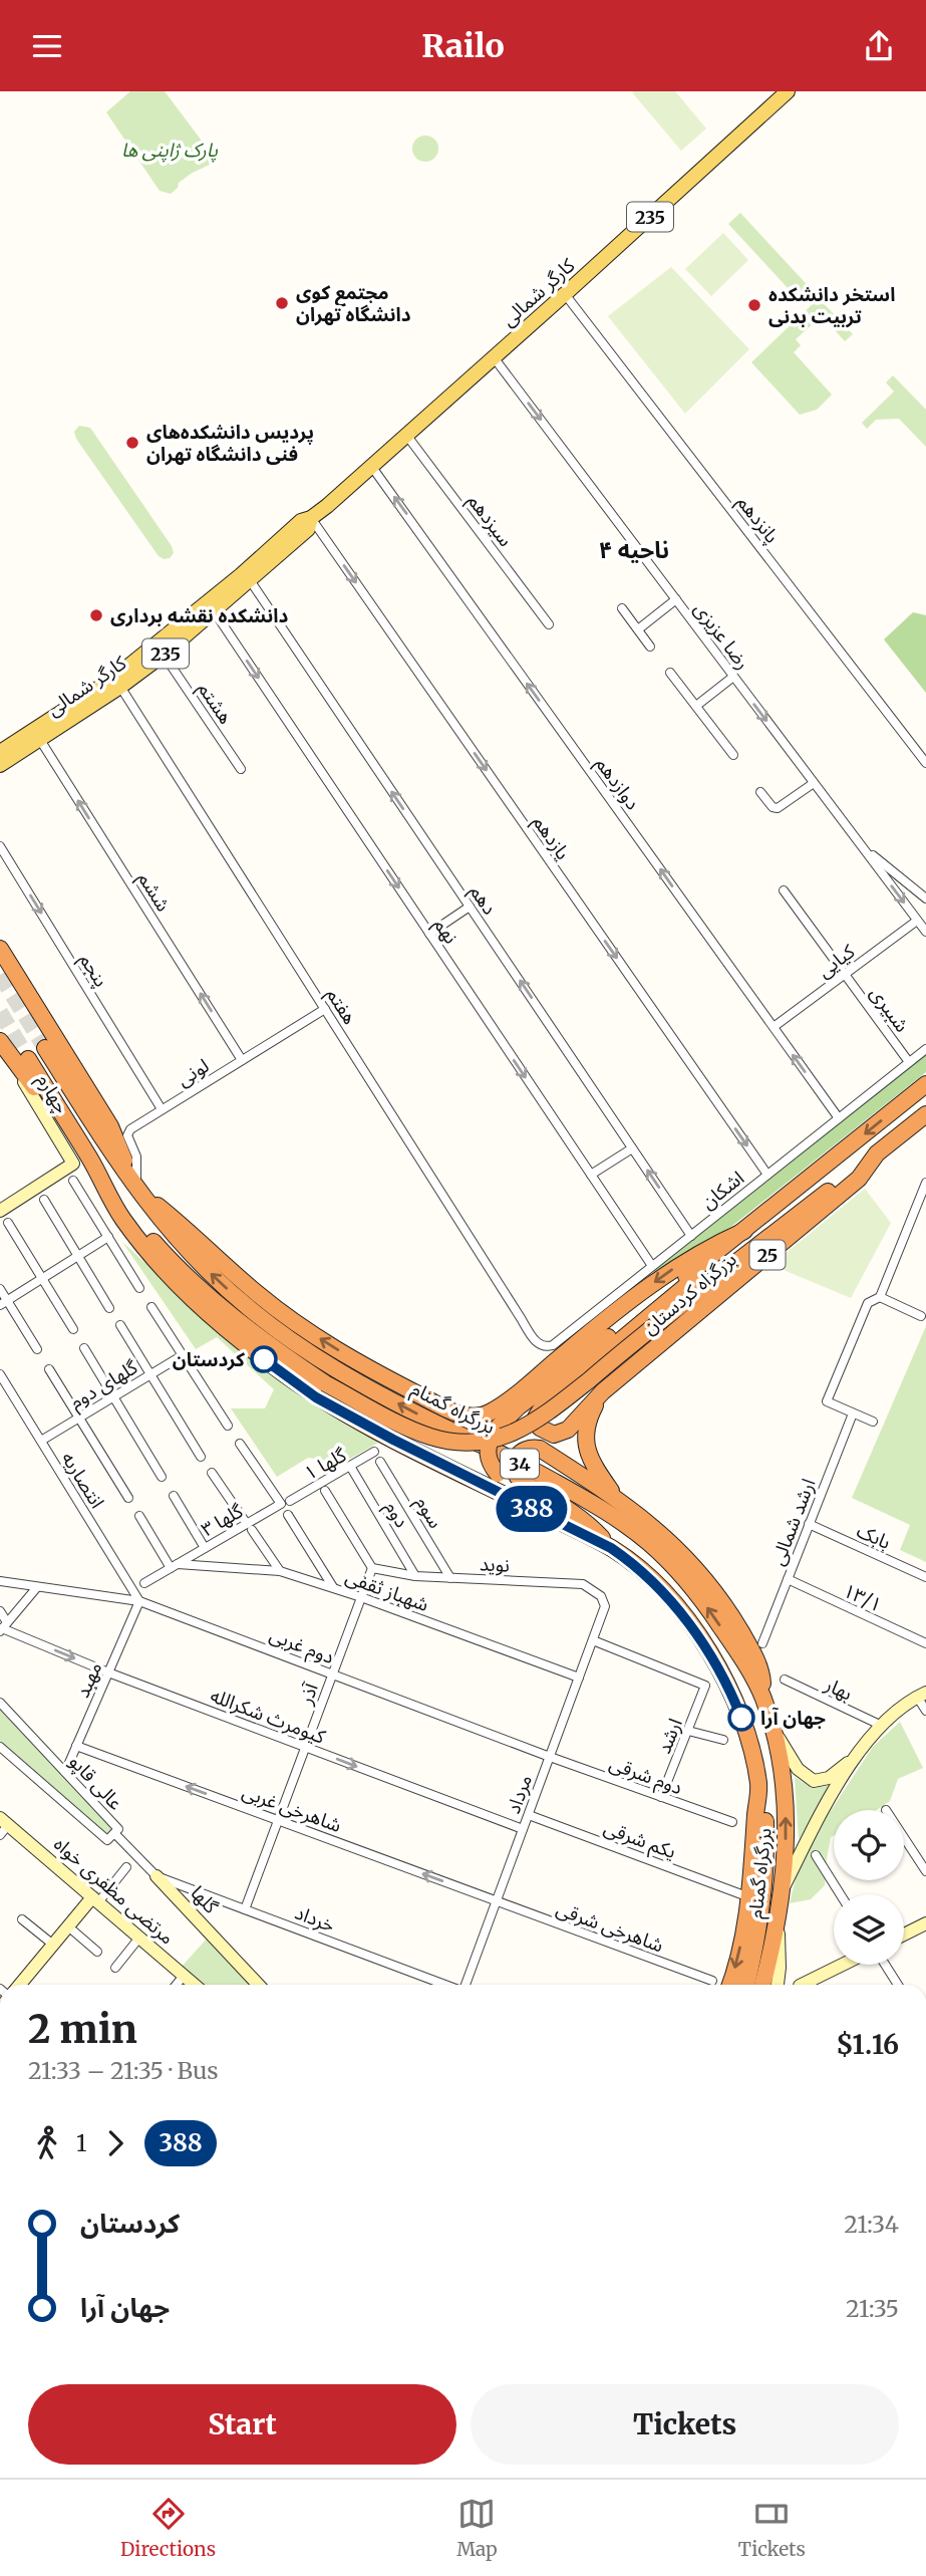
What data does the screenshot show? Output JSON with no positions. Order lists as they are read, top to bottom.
{
  "streets": {
    "highway": [
      "25",
      "بزرگراه کردستان",
      "بزرگراه گمنام",
      "34"
    ],
    "main road": [
      "235",
      "کارگر شمالی",
      "چهارم",
      "مرتضی مظفری خواه",
      "گلها"
    ],
    "street": [
      "پانزدهم",
      "سیزدهم",
      "رضا عزیزی",
      "هشتم",
      "دوازدهم",
      "یازدهم",
      "ششم",
      "دهم",
      "نهم",
      "کیایی",
      "پنجم",
      "هفتم",
      "شبیری",
      "لونی",
      "اشکان",
      "گلهای دوم",
      "گلها ۱",
      "انتصاریه",
      "سوم",
      "دوم",
      "گلها ۳",
      "ارشد شمالی",
      "بابک",
      "نوید",
      "شهباز ثقفی",
      "۱۳/۱",
      "دوم غربی",
      "مهبد",
      "بهار",
      "آذر",
      "کیومرث شکرالله",
      "ارشد",
      "دوم شرقی",
      "عالی قاپو",
      "مرداد",
      "شاهرخی غربی",
      "یکم شرقی",
      "خرداد",
      "شاهرخی شرقی"
    ]
  },
  "crossings": [
    ["کارگر شمالی", "پانزدهم"],
    ["کارگر شمالی", "سیزدهم"],
    ["کارگر شمالی", "رضا عزیزی"],
    ["کارگر شمالی", "هشتم"],
    ["کارگر شمالی", "دوازدهم"],
    ["کارگر شمالی", "یازدهم"],
    ["کارگر شمالی", "ششم"],
    ["کارگر شمالی", "دهم"],
    ["کارگر شمالی", "نهم"],
    ["کارگر شمالی", "هفتم"],
    ["رضا عزیزی", "کیایی"],
    ["دوازدهم", "کیایی"],
    ["دوازدهم", "اشکان"],
    ["یازدهم", "اشکان"],
    ["ششم", "لونی"],
    ["دهم", "اشکان"],
    ["نهم", "اشکان"],
    ["کیایی", "شبیری"],
    ["پنجم", "لونی"],
    ["هفتم", "لونی"],
    ["هفتم", "اشکان"],
    ["شبیری", "اشکان"],
    ["لونی", "بزرگراه گمنام"],
    ["25", "بزرگراه کردستان"],
    ["25", "بزرگراه گمنام"],
    ["گلهای دوم", "انتصاریه"],
    ["گلها ۱", "دوم"],
    ["گلها ۱", "گلها ۳"],
    ["انتصاریه", "دوم غربی"],
    ["انتصاریه", "مهبد"],
    ["سوم", "نوید"],
    ["دوم", "نوید"],
    ["گلها ۳", "شهباز ثقفی"],
    ["ارشد شمالی", "بابک"],
    ["ارشد شمالی", "۱۳/۱"],
    ["نوید", "آذر"],
    ["نوید", "مرداد"],
    ["شهباز ثقفی", "آذر"],
    ["شهباز ثقفی", "مرداد"],
    ["دوم غربی", "مهبد"],
    ["دوم غربی", "آذر"],
    ["دوم غربی", "دوم شرقی"],
    ["دوم غربی", "مرداد"],
    ["مهبد", "کیومرث شکرالله"],
    ["مهبد", "عالی قاپو"],
    ["مهبد", "شاهرخی غربی"],
    ["آذر", "کیومرث شکرالله"],
    ["آذر", "شاهرخی غربی"],
    ["آذر", "خرداد"],
    ["کیومرث شکرالله", "مرداد"],
    ["ارشد", "دوم شرقی"],
    ["ارشد", "مرداد"],
    ["دوم شرقی", "مرداد"],
    ["عالی قاپو", "گلها"],
    ["مرداد", "شاهرخی غربی"],
    ["مرداد", "یکم شرقی"],
    ["مرداد", "شاهرخی شرقی"],
    ["شاهرخی غربی", "شاهرخی شرقی"],
    ["گلها", "خرداد"]
  ],
  "one_way": [
    "دوازدهم",
    "یازدهم",
    "ششم",
    "دهم",
    "نهم",
    "پنجم",
    "کیومرث شکرالله",
    "شاهرخی غربی"
  ],
  "districts": ["ناحیه ۴"],
  "parks": ["پارک ژاپنی ها"],
  "places": [
    "مجتمع کوی دانشگاه تهران",
    "استخر دانشکده تربیت بدنی",
    "پردیس دانشکده‌های فنی دانشگاه تهران",
    "دانشکده نقشه برداری",
    "کردستان",
    "جهان آرا"
  ],
  "lines": ["bus line 388"],
  "page": {
    "header": "Railo",
    "on_map": "388",
    "heading": ["2 min", "21:33 – 21:35 · Bus", "$1.16"],
    "legs": ["1", "388"],
    "list": [
      {
        "name": "کردستان",
        "value": "21:34"
      },
      {
        "name": "جهان آرا",
        "value": "21:35"
      }
    ],
    "buttons": ["Start", "Tickets"],
    "tabs": ["Directions", "Map", "Tickets"]
  }
}
